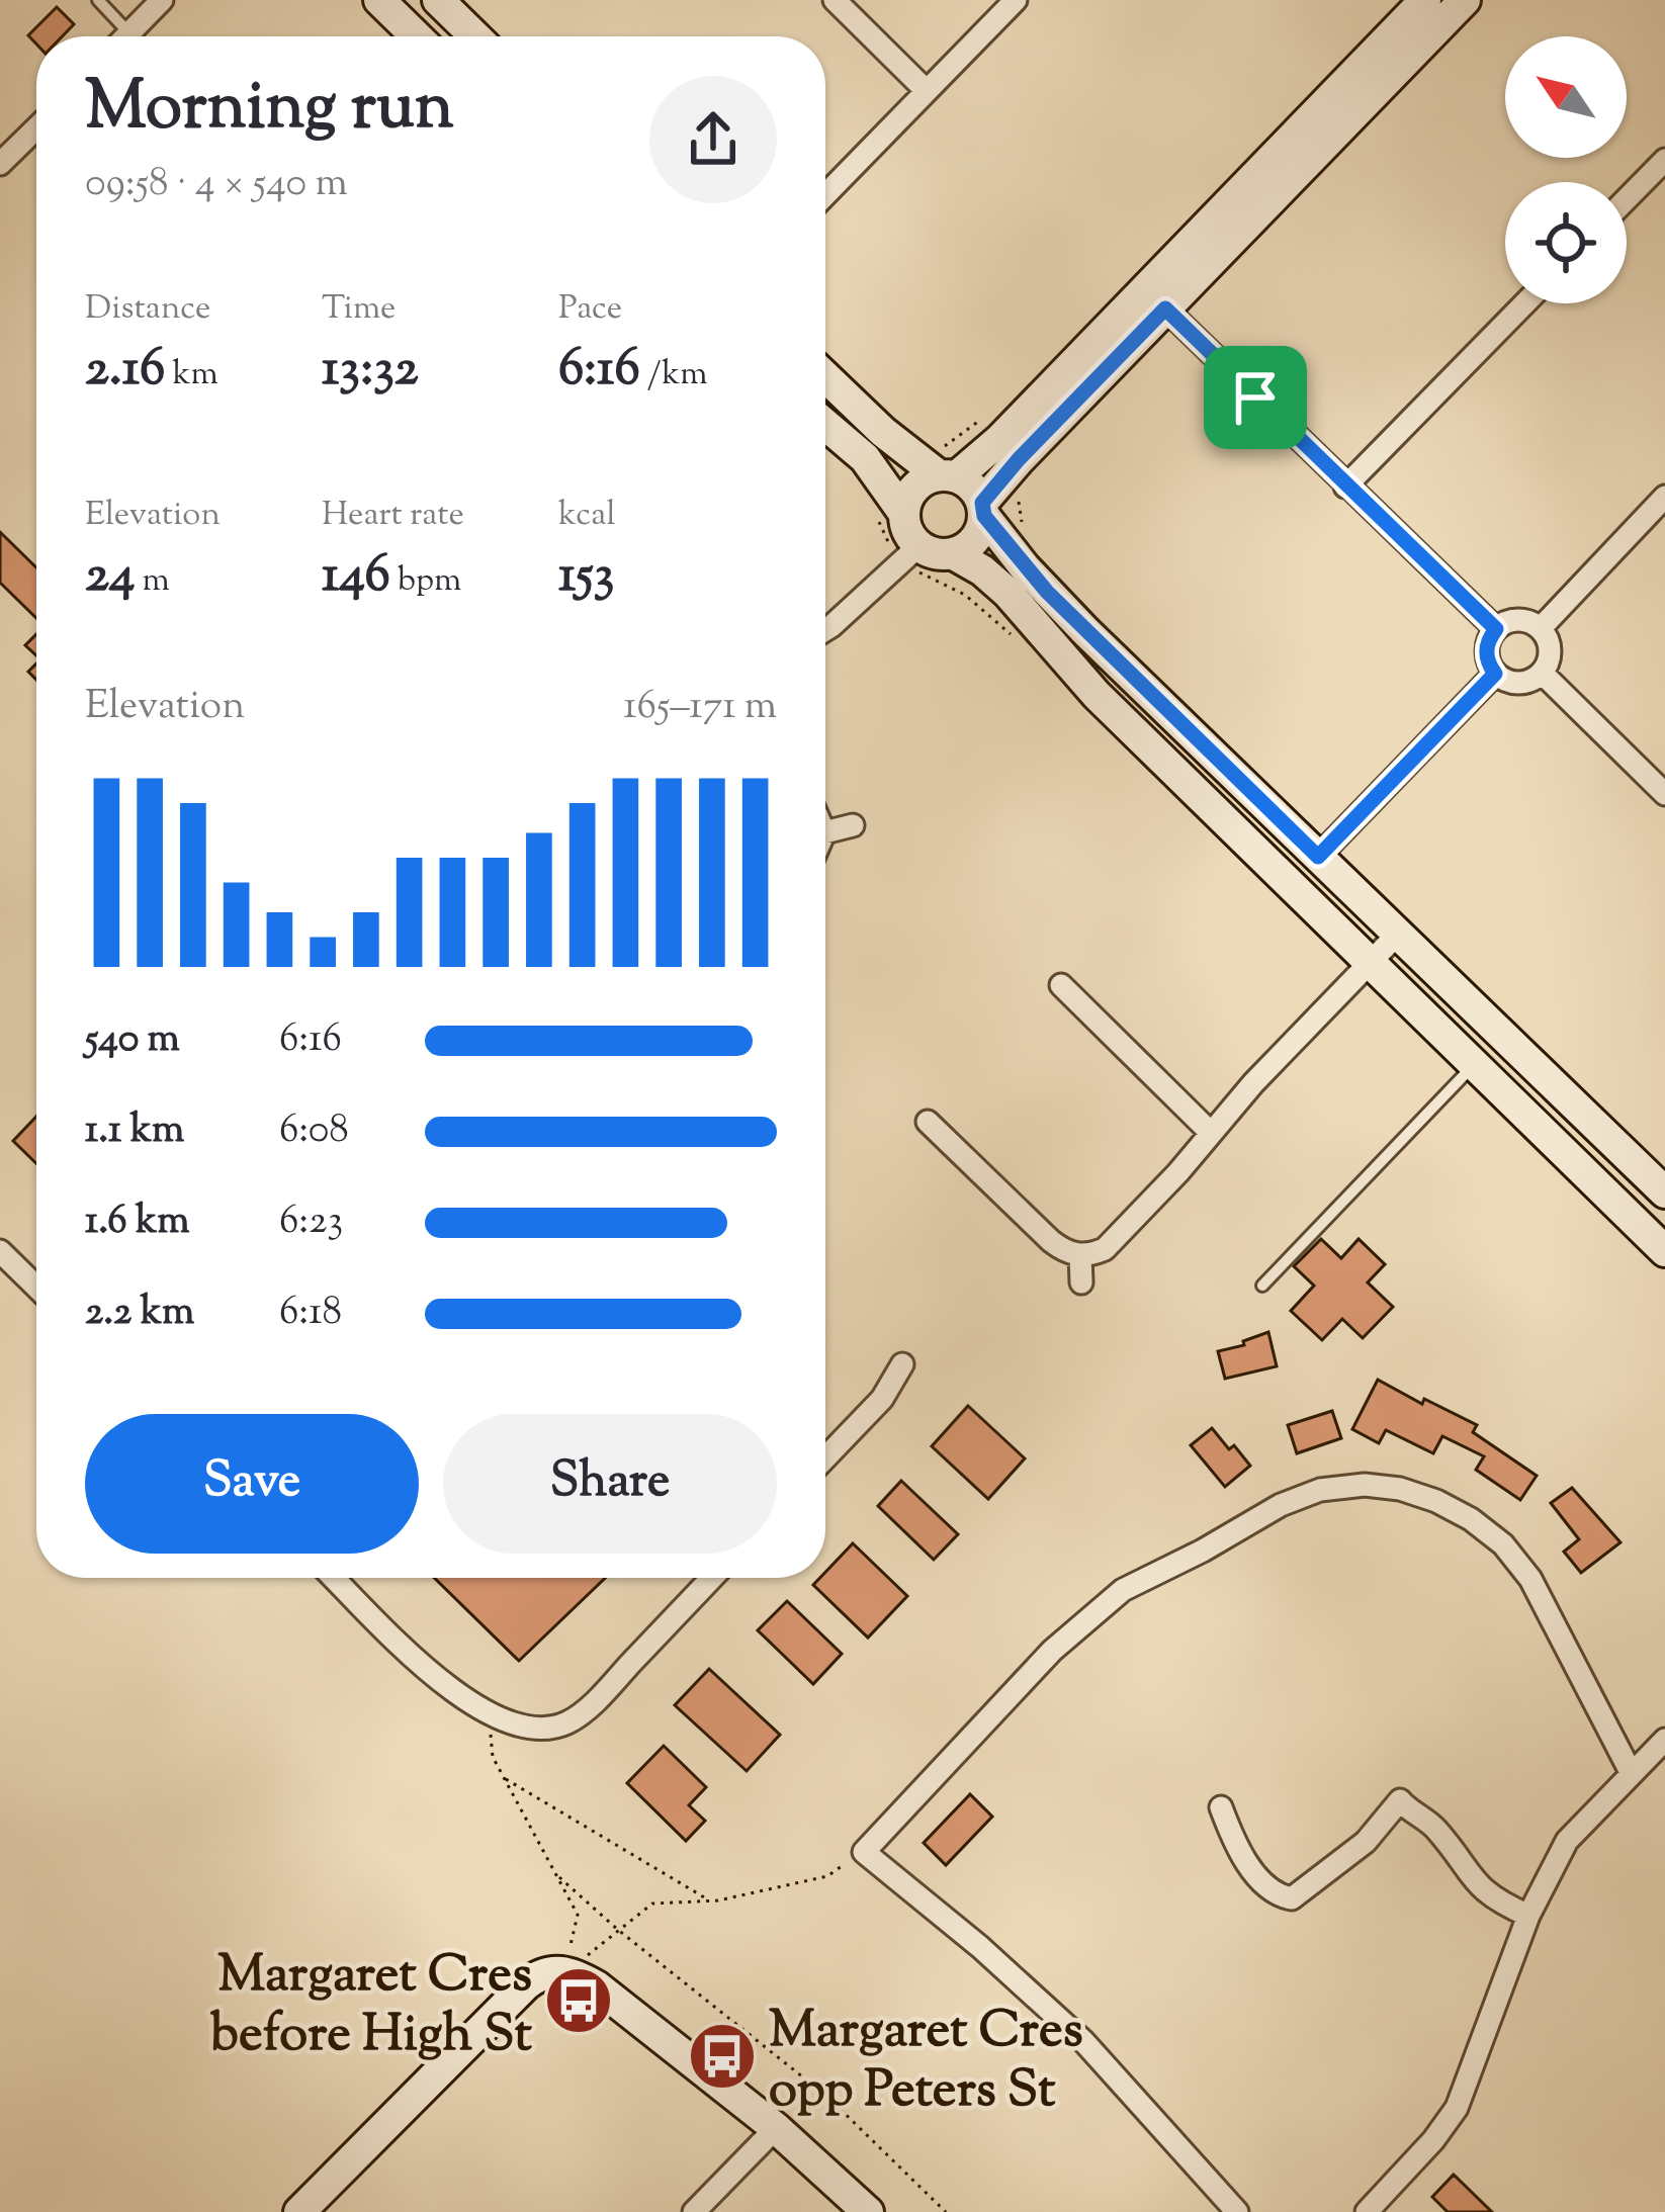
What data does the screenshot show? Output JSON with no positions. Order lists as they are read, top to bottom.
{
  "places": {
    "bus stop": ["Margaret Cres before High St", "Margaret Cres opp Peters St"]
  },
  "north": "top left",
  "page": {
    "heading": ["Morning run", "09:58 · 4 × 540 m"],
    "stats": [
      ["Distance", "2.16 km"],
      ["Time", "13:32"],
      ["Pace", "6:16 /km"],
      ["Elevation", "24 m"],
      ["Heart rate", "146 bpm"],
      ["kcal", "153"]
    ],
    "chart": ["Elevation", "165–171 m"],
    "list": [
      {
        "name": "540 m",
        "note": "6:16"
      },
      {
        "name": "1.1 km",
        "note": "6:08"
      },
      {
        "name": "1.6 km",
        "note": "6:23"
      },
      {
        "name": "2.2 km",
        "note": "6:18"
      }
    ],
    "buttons": ["Save", "Share"]
  }
}
